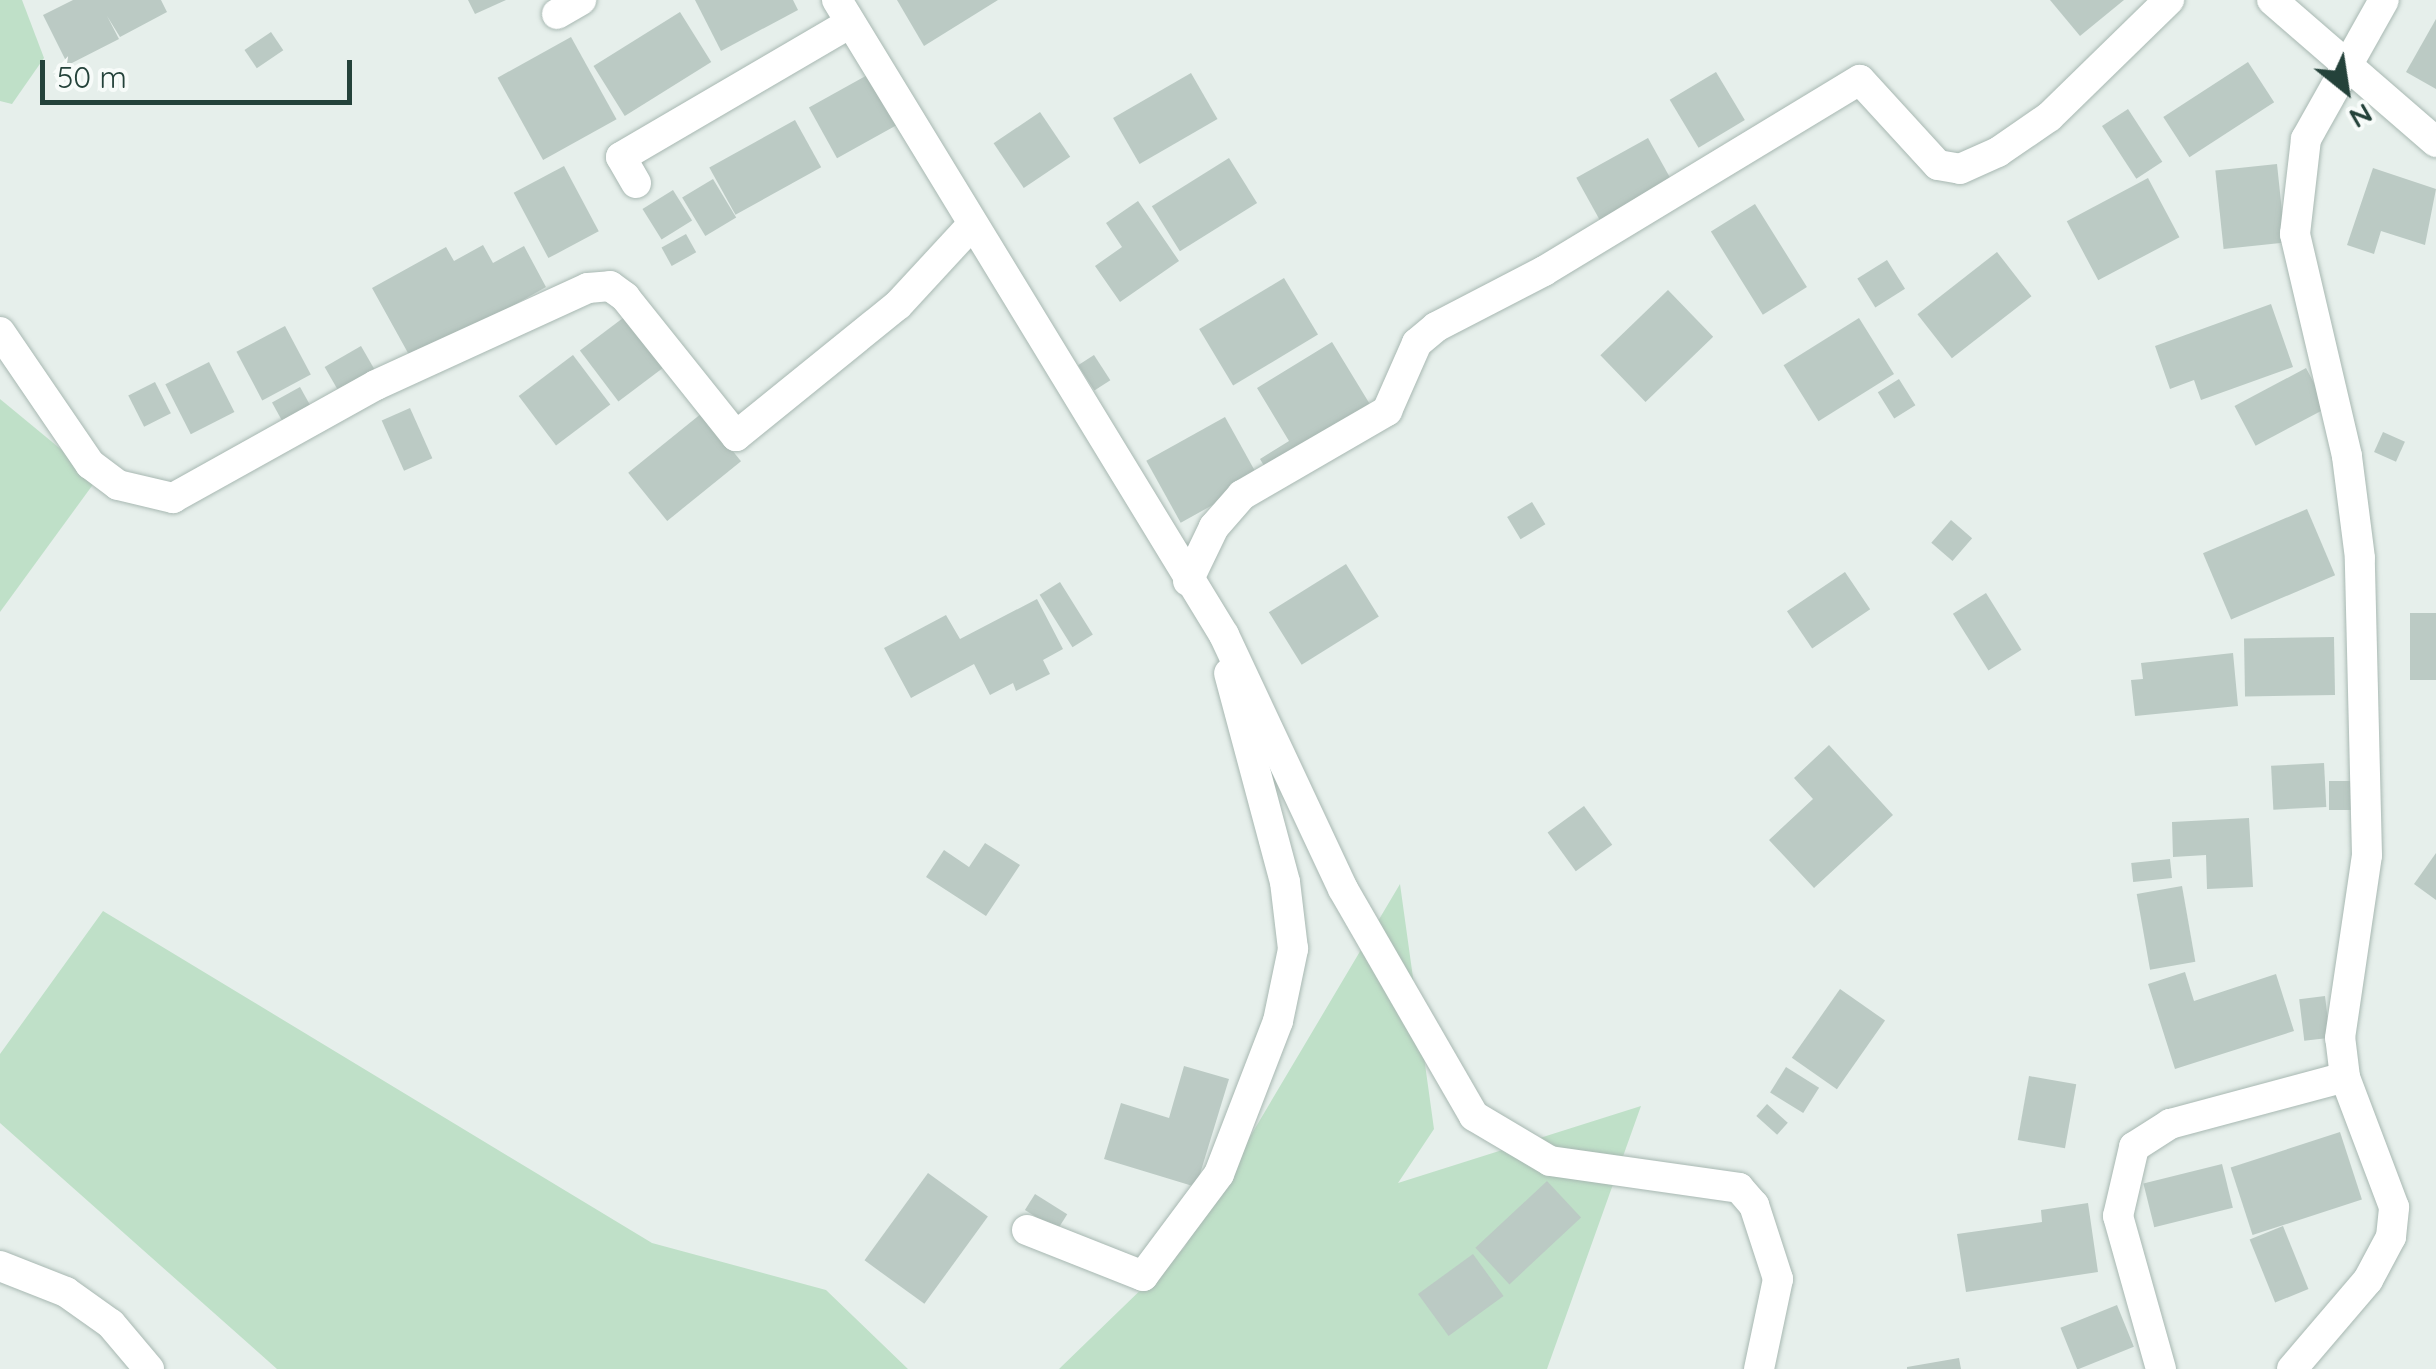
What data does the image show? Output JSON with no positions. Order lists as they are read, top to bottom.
{
  "scale_bar": "50 m",
  "north": "bottom right"
}
